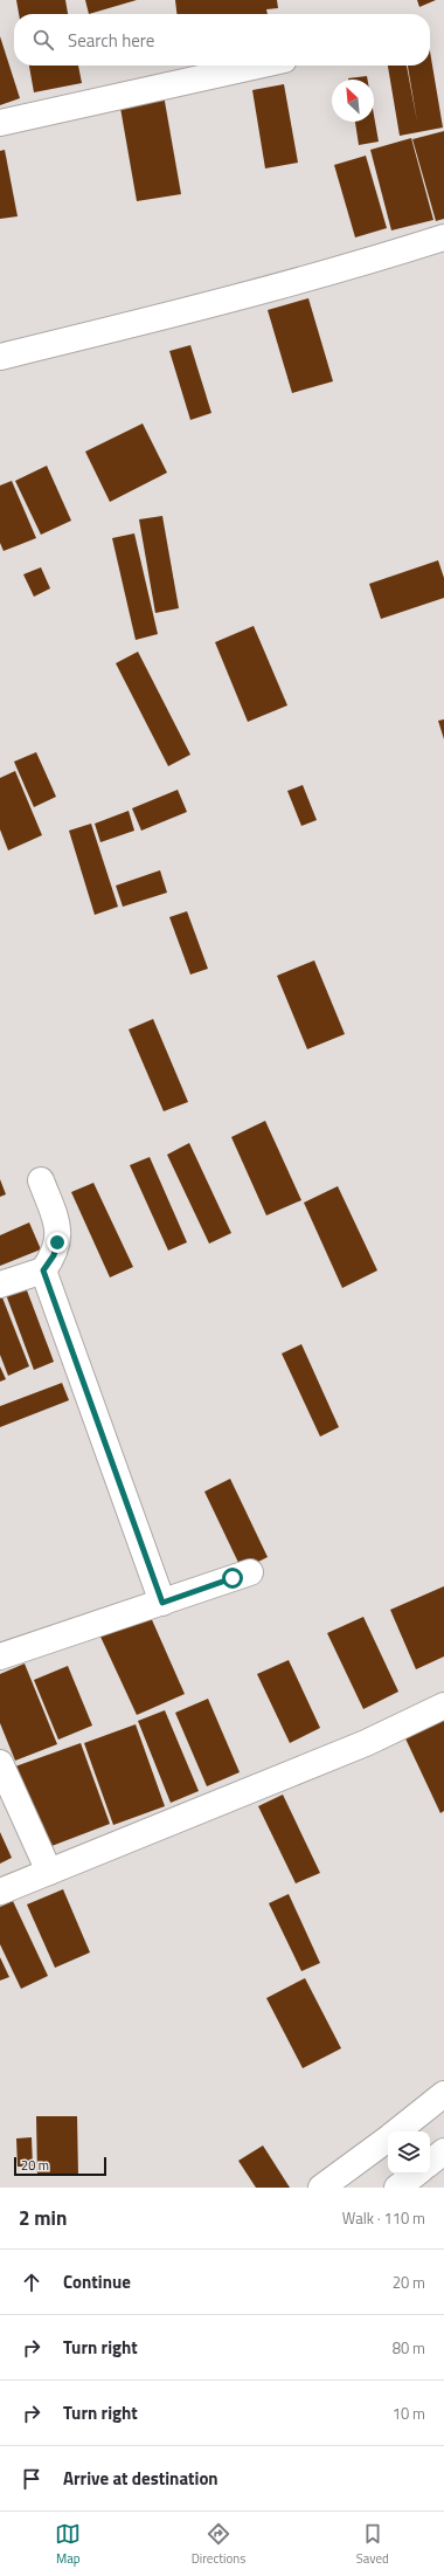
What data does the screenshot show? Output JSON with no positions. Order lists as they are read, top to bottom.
{
  "scale_bar": "20 m",
  "north": "top left",
  "page": {
    "search": "Search here",
    "scale": "20 m",
    "heading": ["2 min", "Walk · 110 m"],
    "list": [
      ["Continue", "20 m"],
      ["Turn right", "80 m"],
      ["Turn right", "10 m"],
      "Arrive at destination"
    ],
    "nav": ["Map", "Directions", "Saved"]
  }
}
